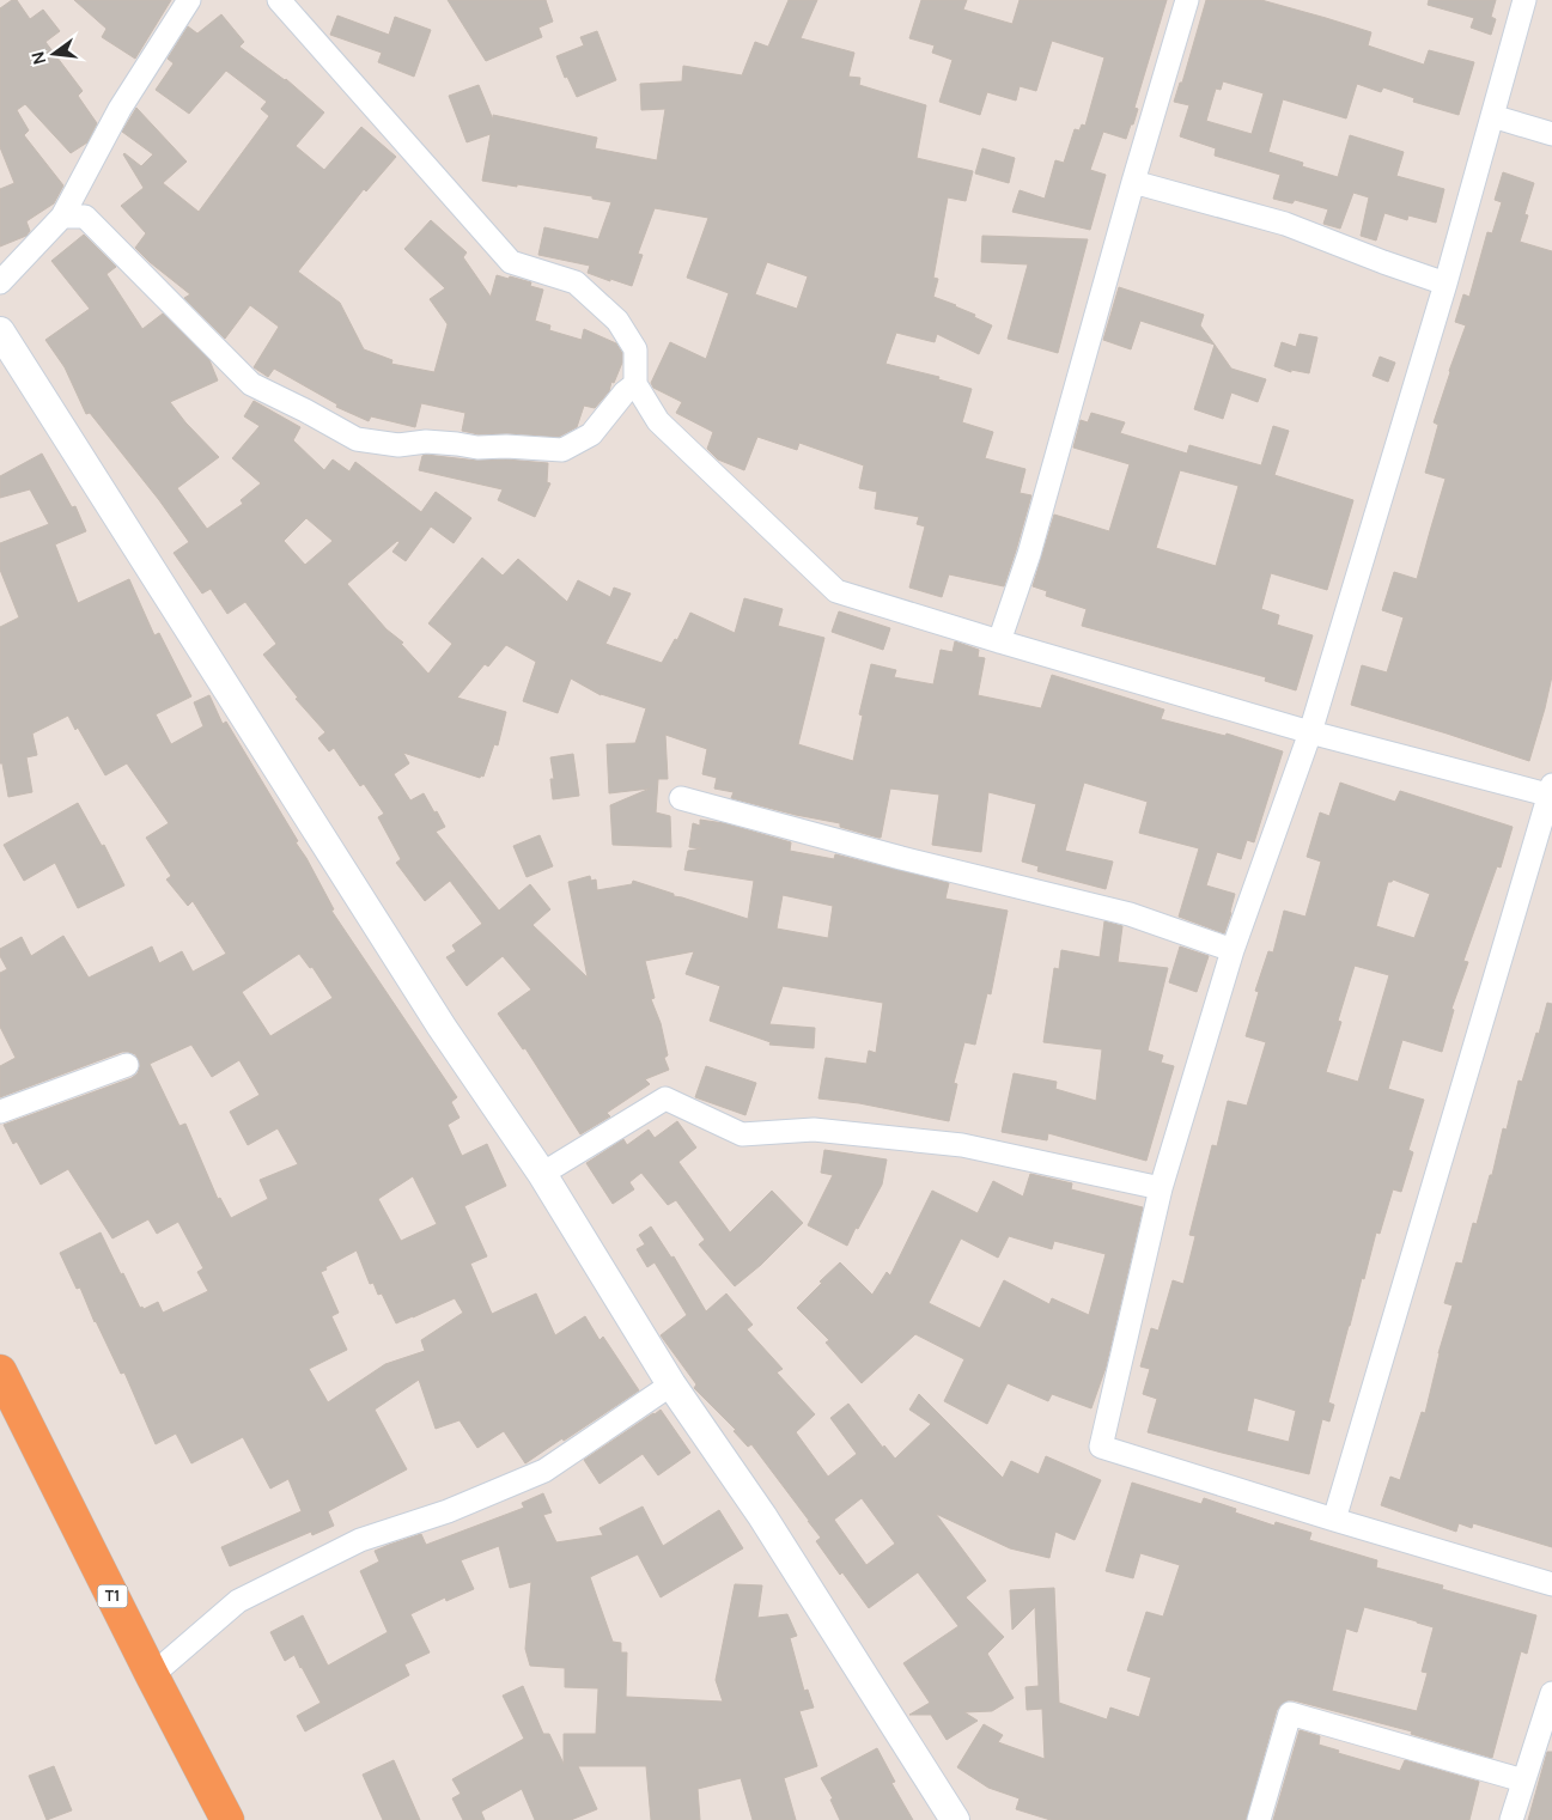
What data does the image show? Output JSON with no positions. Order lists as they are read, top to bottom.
{
  "streets": {
    "highway": ["T1"]
  },
  "north": "left"
}
